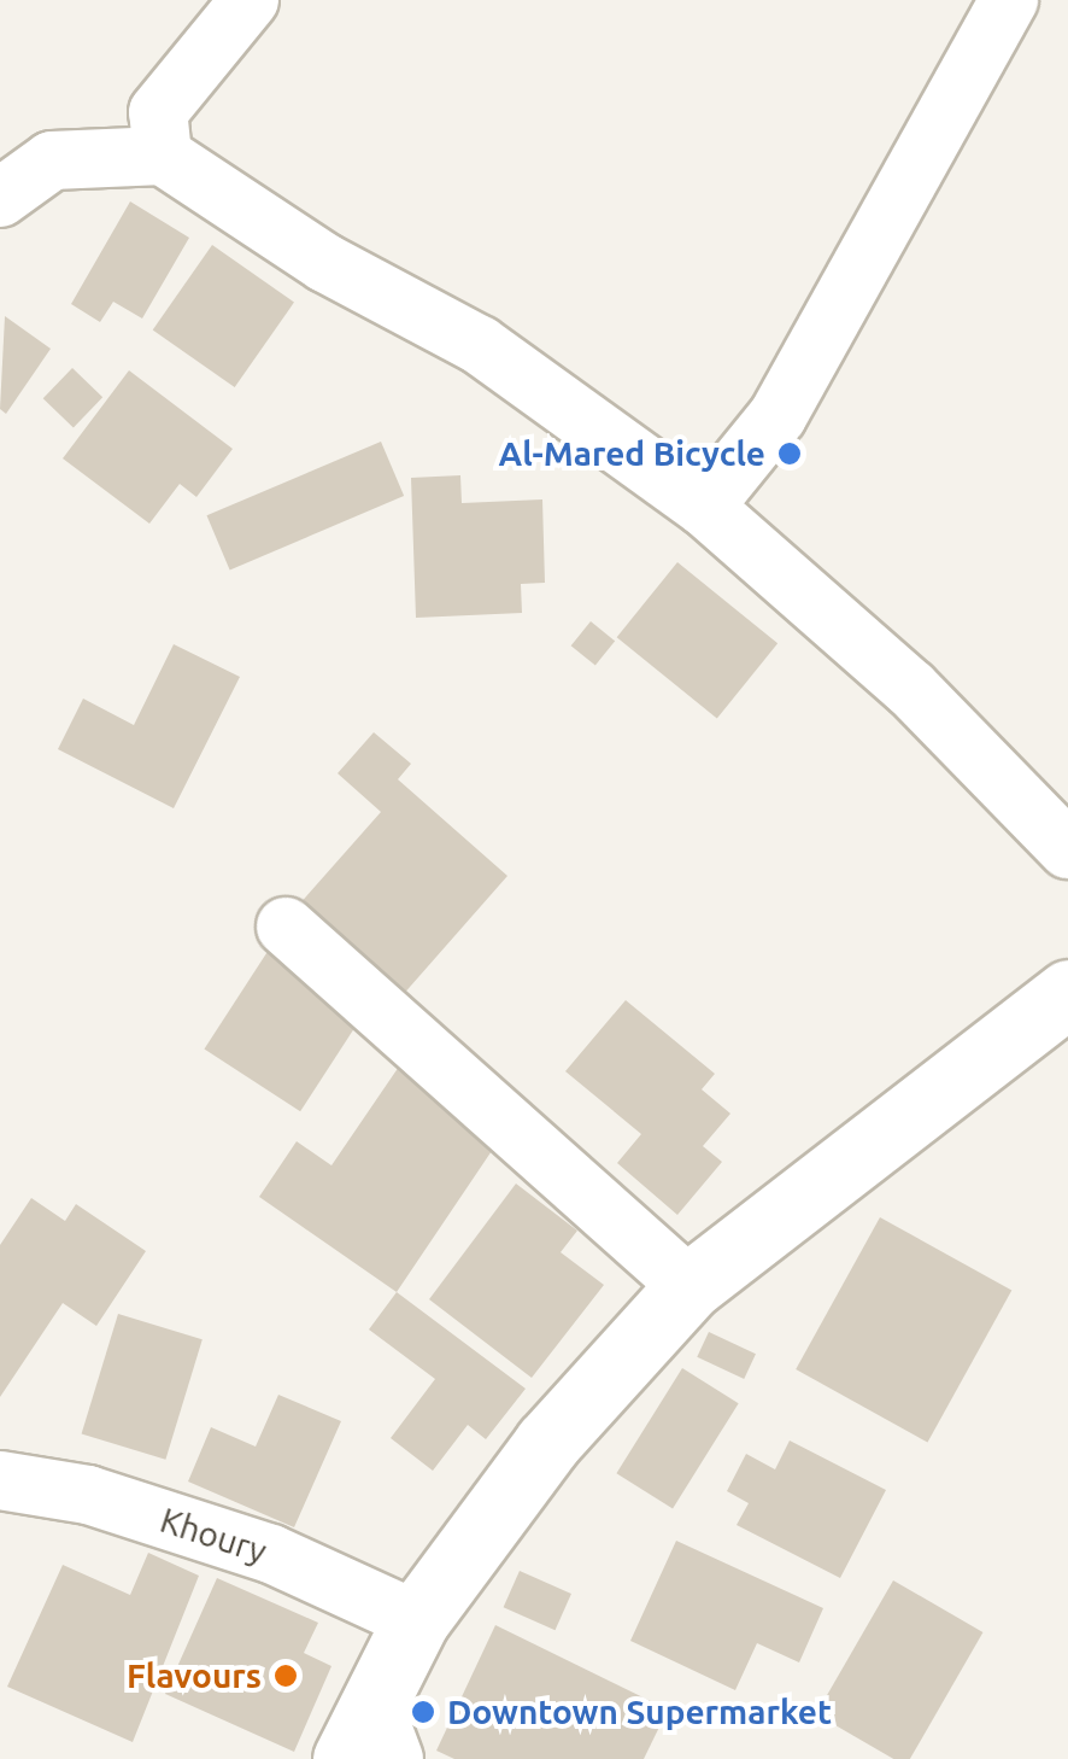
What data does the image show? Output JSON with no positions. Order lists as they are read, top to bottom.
{
  "streets": {
    "street": ["Khoury"]
  },
  "places": ["Al-Mared Bicycle", "Flavours", "Downtown Supermarket"]
}
